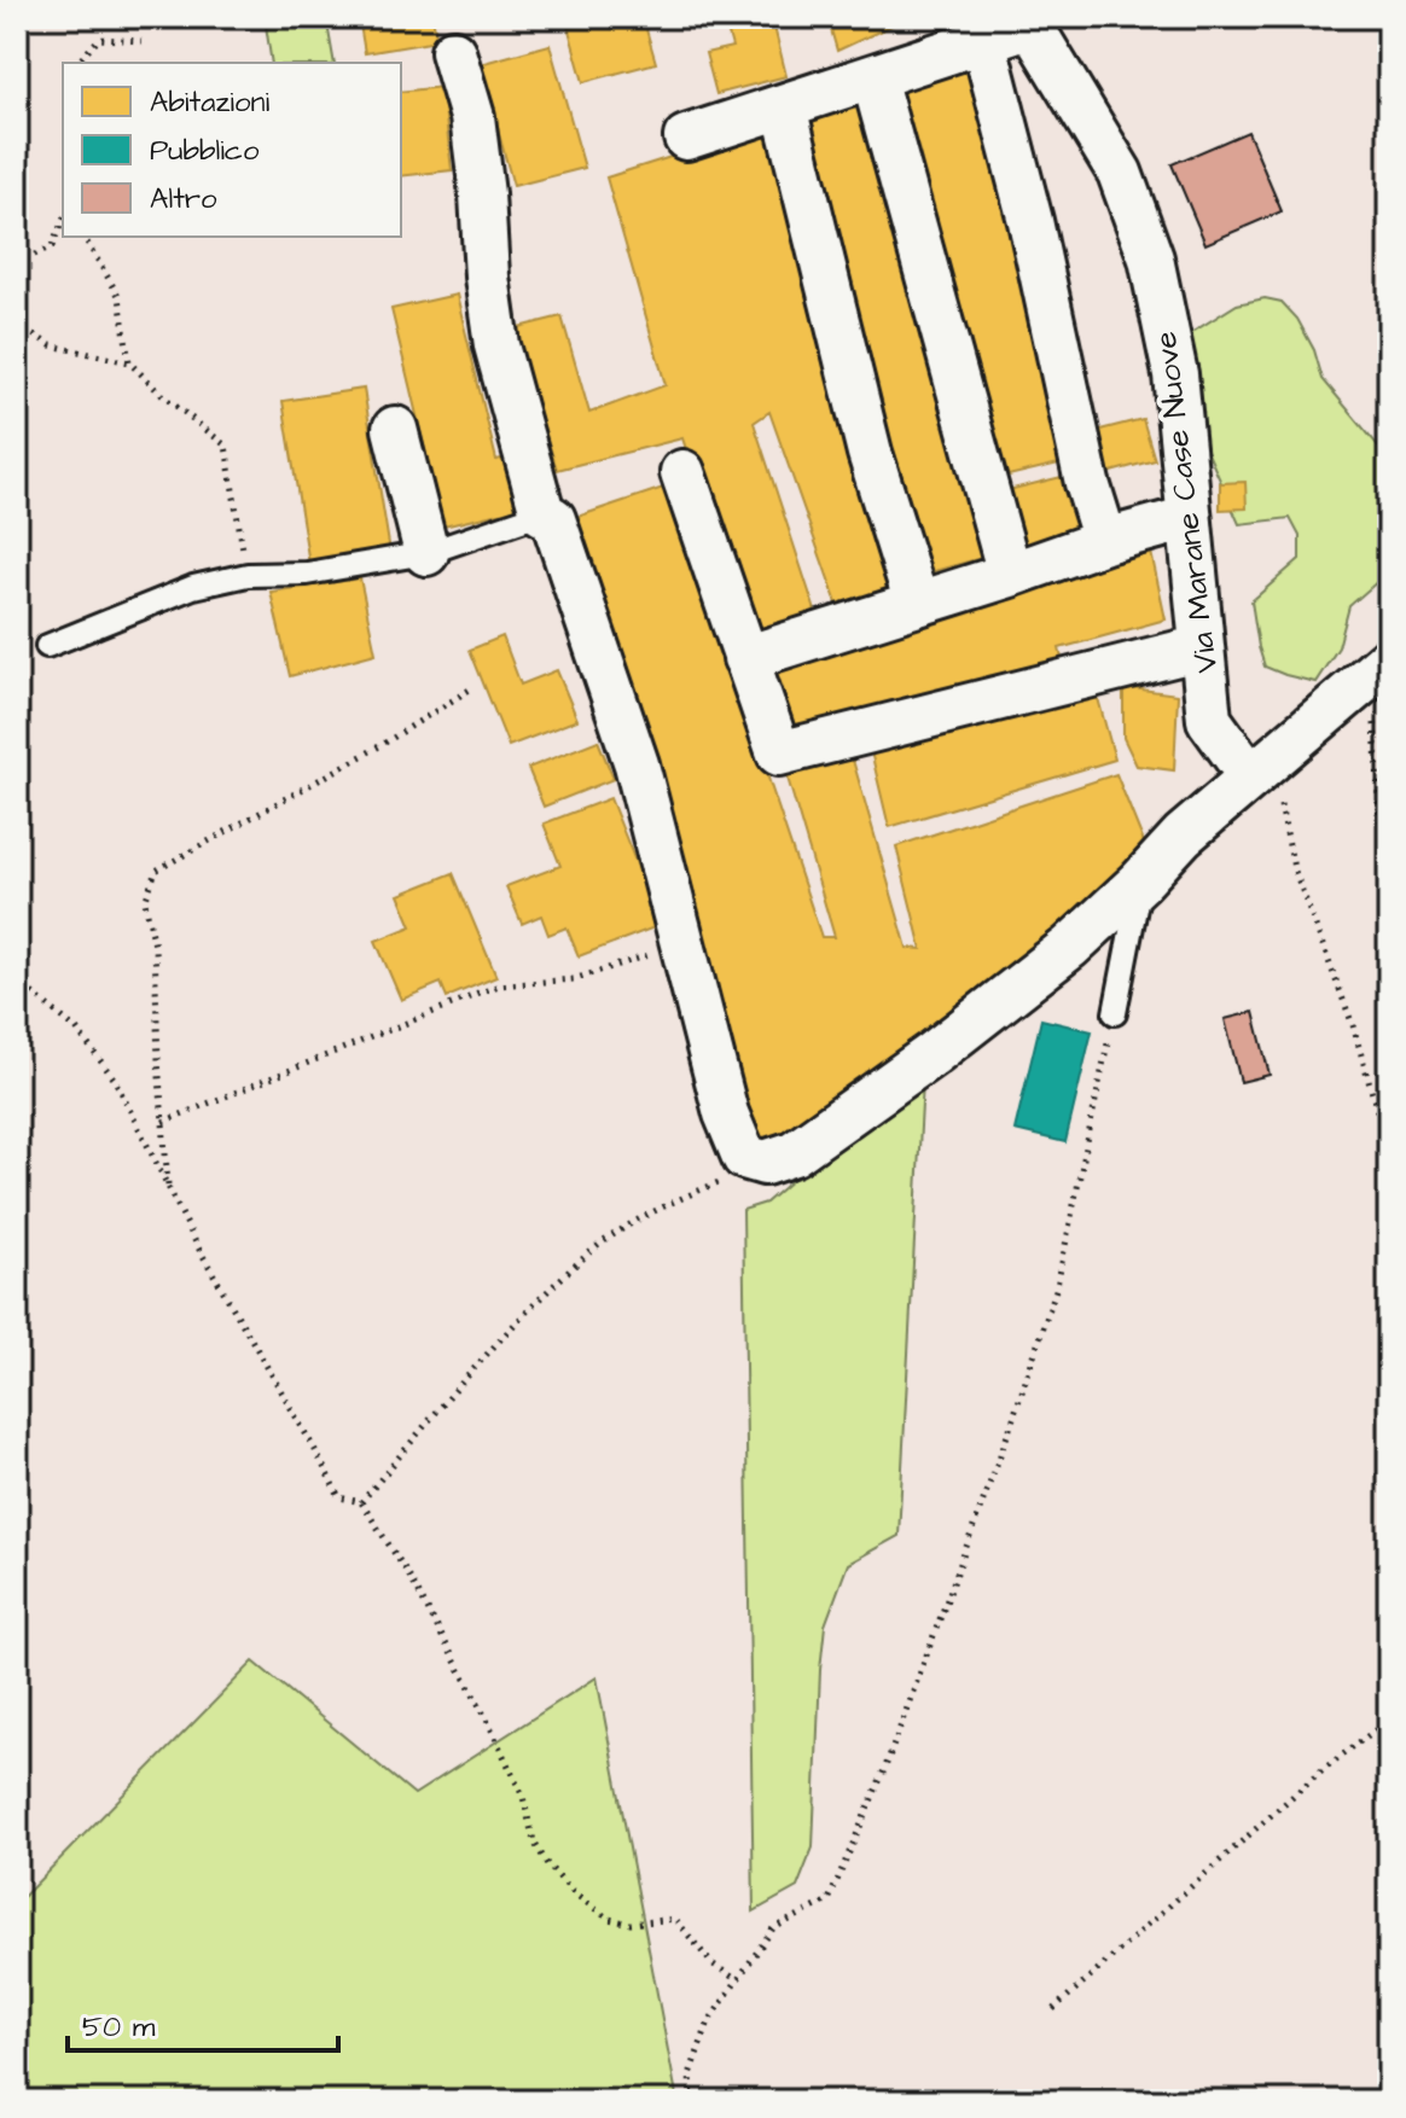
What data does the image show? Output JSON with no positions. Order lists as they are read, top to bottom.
{
  "streets": {
    "street": ["Via Marane Case Nuove"]
  },
  "legend": ["Abitazioni", "Pubblico", "Altro"],
  "scale_bar": "50 m"
}
